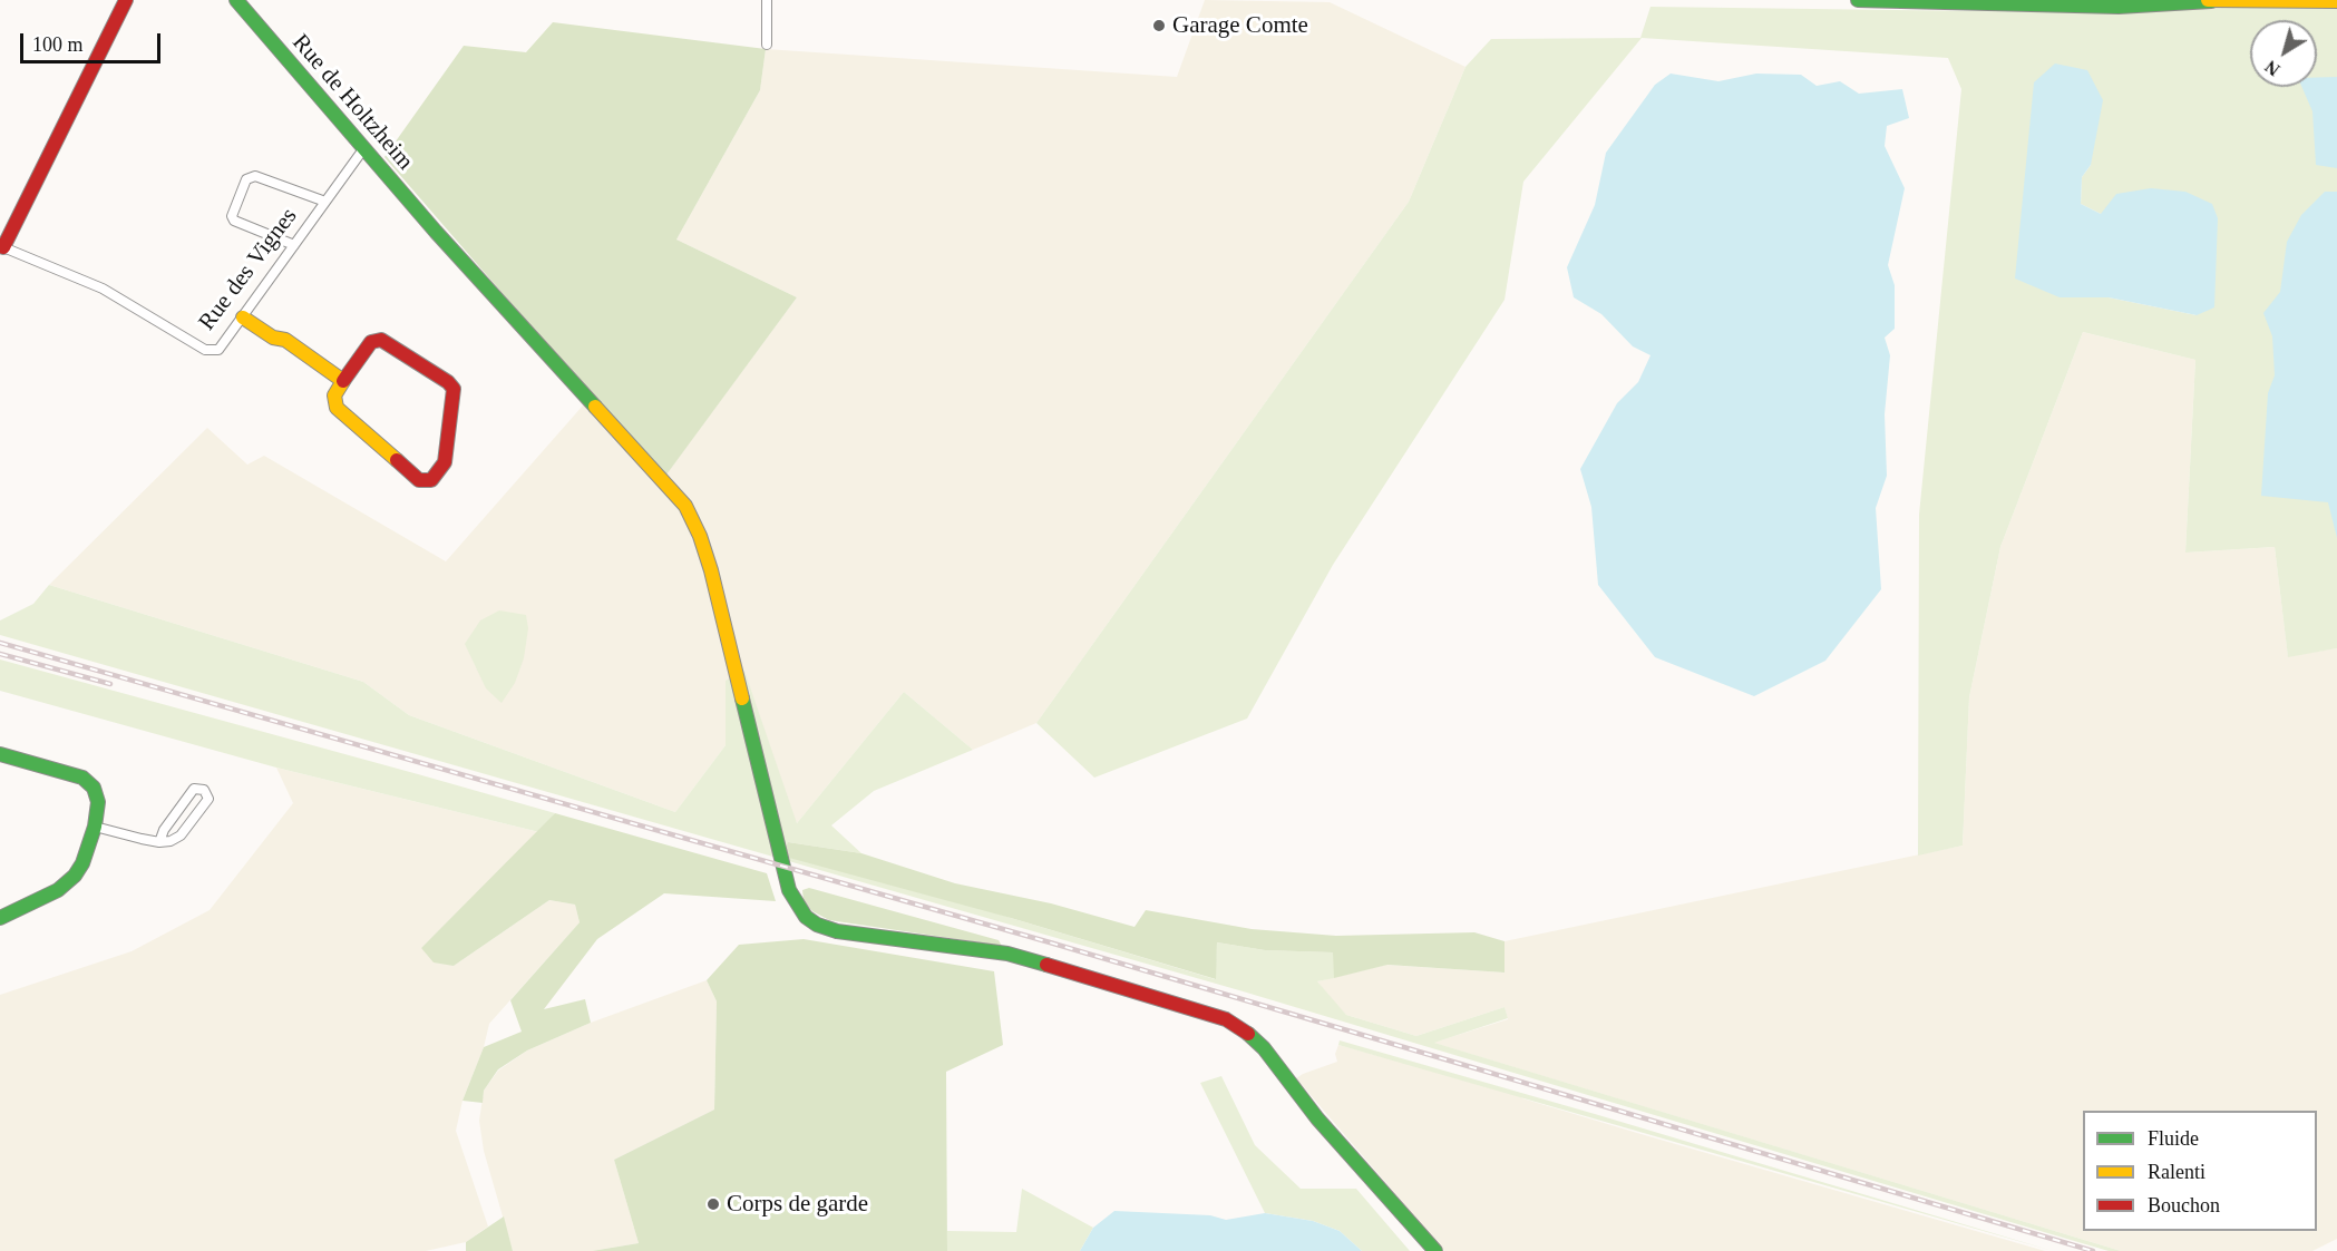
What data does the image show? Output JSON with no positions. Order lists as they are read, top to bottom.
{
  "streets": {
    "main road": ["Rue de Holtzheim"],
    "street": ["Rue des Vignes"]
  },
  "crossings": [
    ["Rue de Holtzheim", "Rue des Vignes"]
  ],
  "places": ["Garage Comte", "Corps de garde"],
  "legend": ["Fluide", "Ralenti", "Bouchon"],
  "scale_bar": "100 m",
  "north": "bottom left"
}
